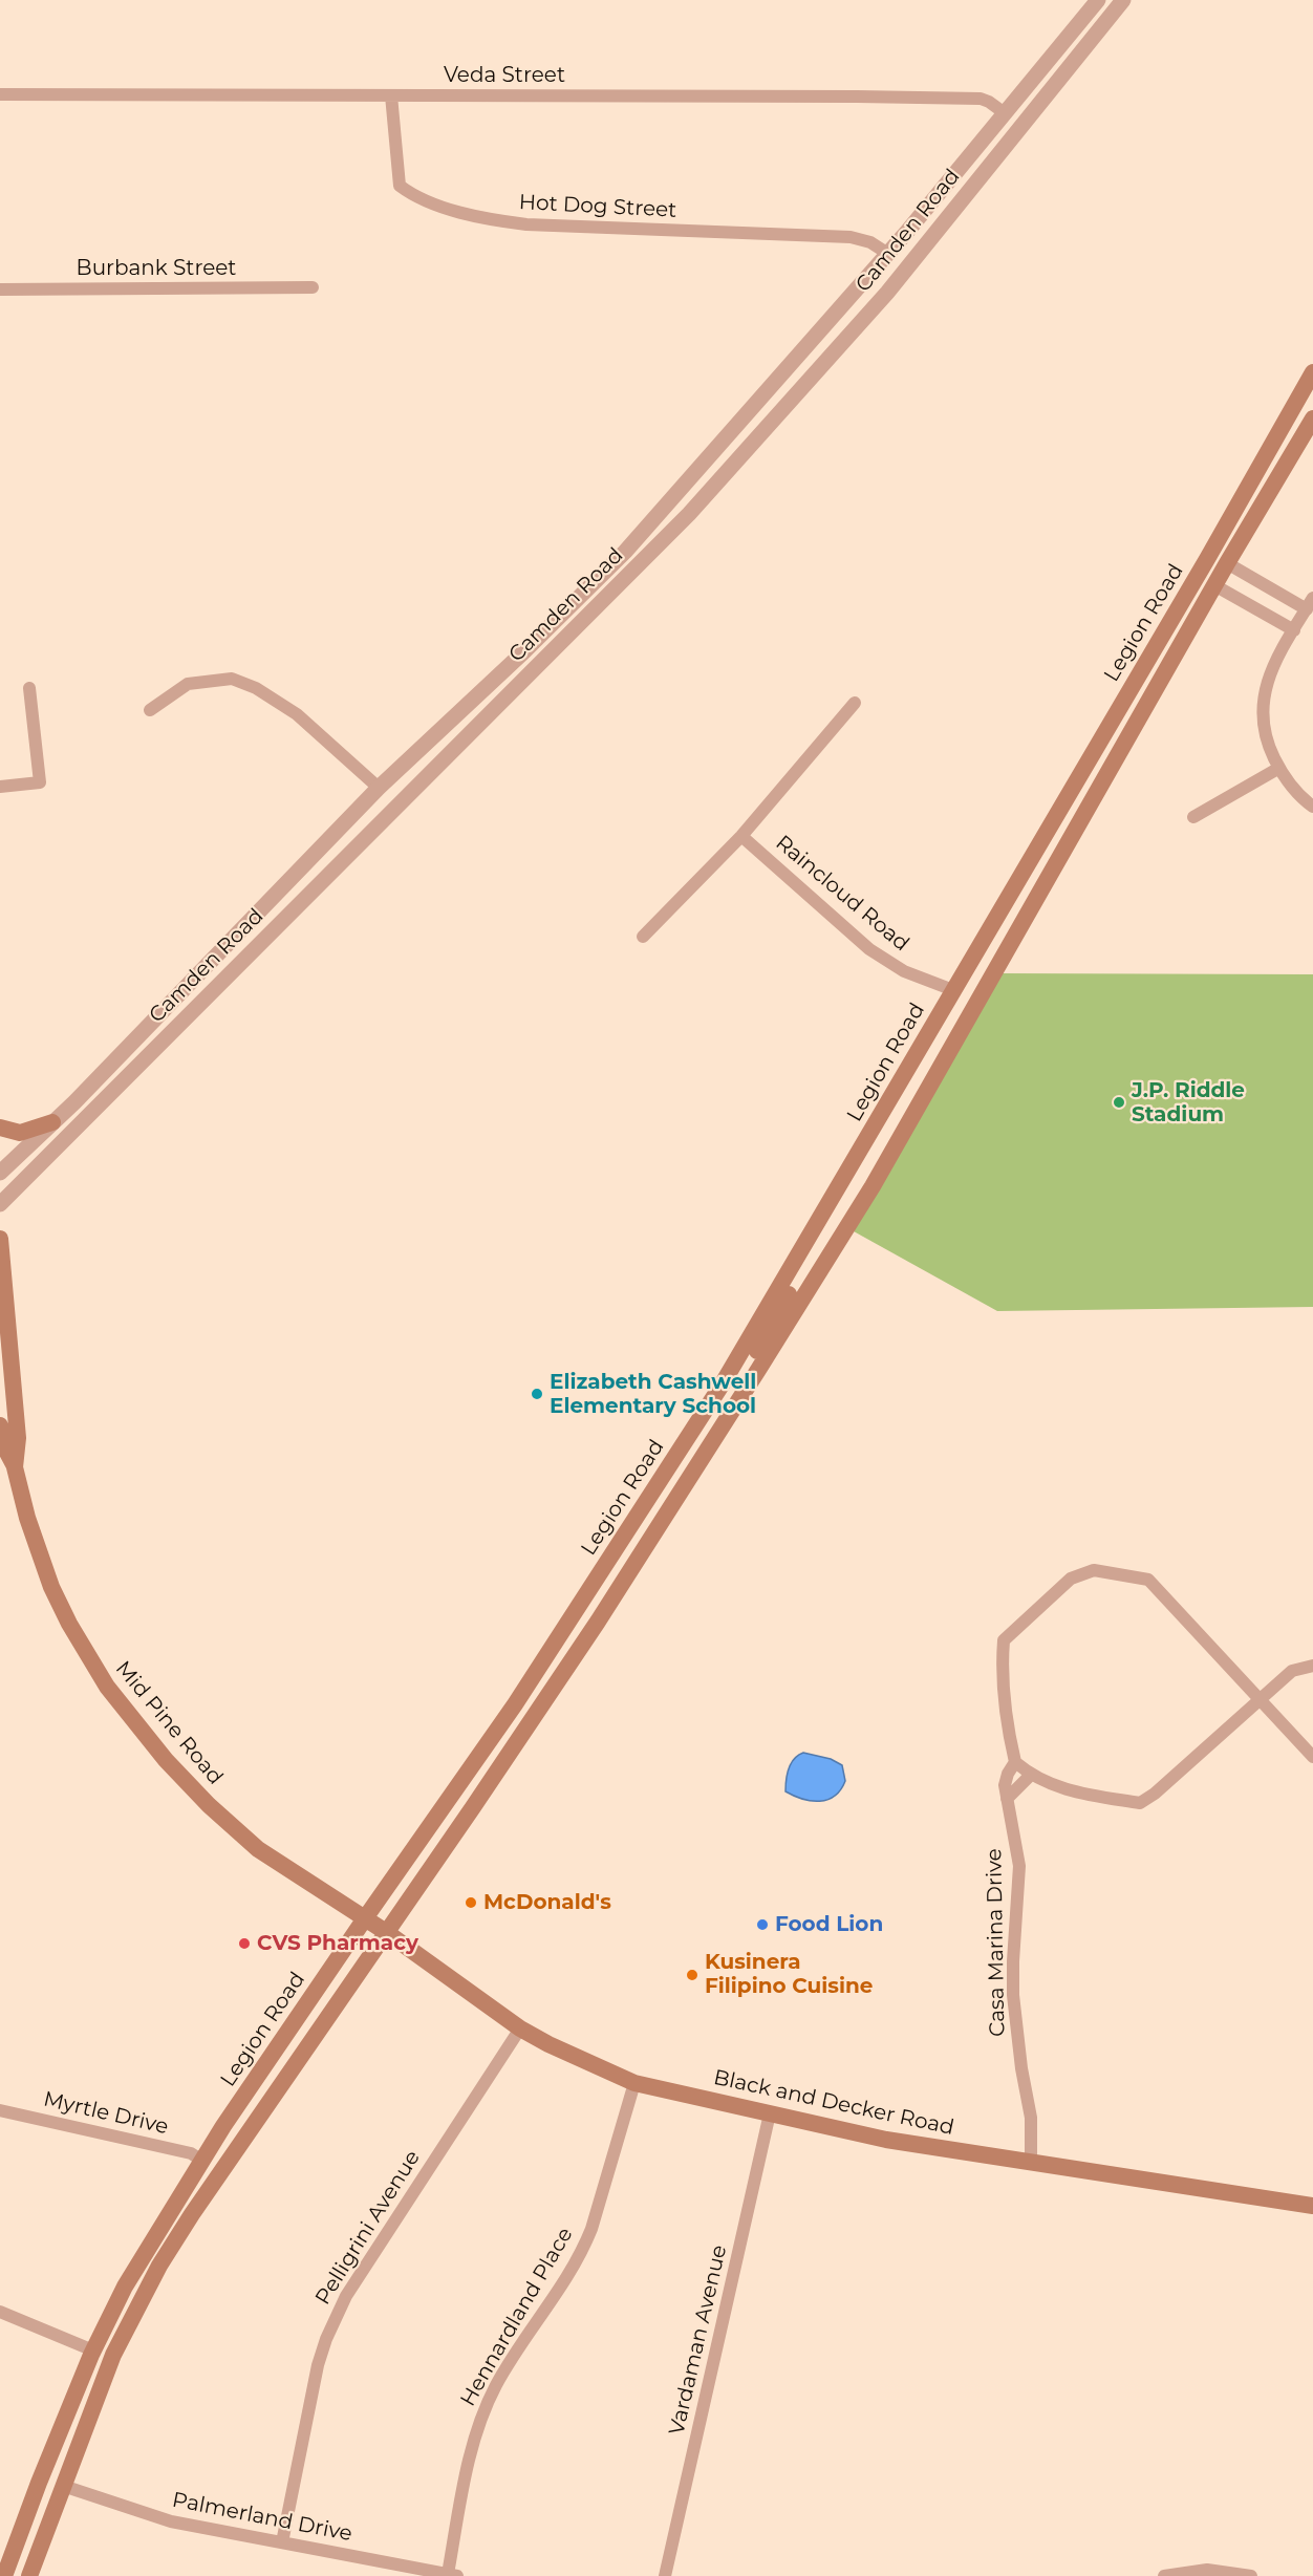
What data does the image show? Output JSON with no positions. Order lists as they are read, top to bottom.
{
  "streets": {
    "main road": ["Legion Road", "Mid Pine Road", "Black and Decker Road"],
    "street": [
      "Veda Street",
      "Hot Dog Street",
      "Camden Road",
      "Burbank Street",
      "Raincloud Road",
      "Casa Marina Drive",
      "Myrtle Drive",
      "Pelligrini Avenue",
      "Hennardland Place",
      "Vardaman Avenue",
      "Palmerland Drive"
    ]
  },
  "crossings": [
    ["Veda Street", "Hot Dog Street"],
    ["Veda Street", "Camden Road"],
    ["Hot Dog Street", "Camden Road"],
    ["Legion Road", "Raincloud Road"],
    ["Legion Road", "Mid Pine Road"],
    ["Legion Road", "Black and Decker Road"],
    ["Legion Road", "Myrtle Drive"],
    ["Legion Road", "Palmerland Drive"],
    ["Mid Pine Road", "Black and Decker Road"],
    ["Casa Marina Drive", "Black and Decker Road"],
    ["Black and Decker Road", "Pelligrini Avenue"],
    ["Black and Decker Road", "Hennardland Place"],
    ["Black and Decker Road", "Vardaman Avenue"],
    ["Pelligrini Avenue", "Palmerland Drive"],
    ["Hennardland Place", "Palmerland Drive"]
  ],
  "places": [
    "J.P. Riddle Stadium",
    "Elizabeth Cashwell Elementary School",
    "McDonald's",
    "Food Lion",
    "CVS Pharmacy",
    "Kusinera Filipino Cuisine"
  ]
}
